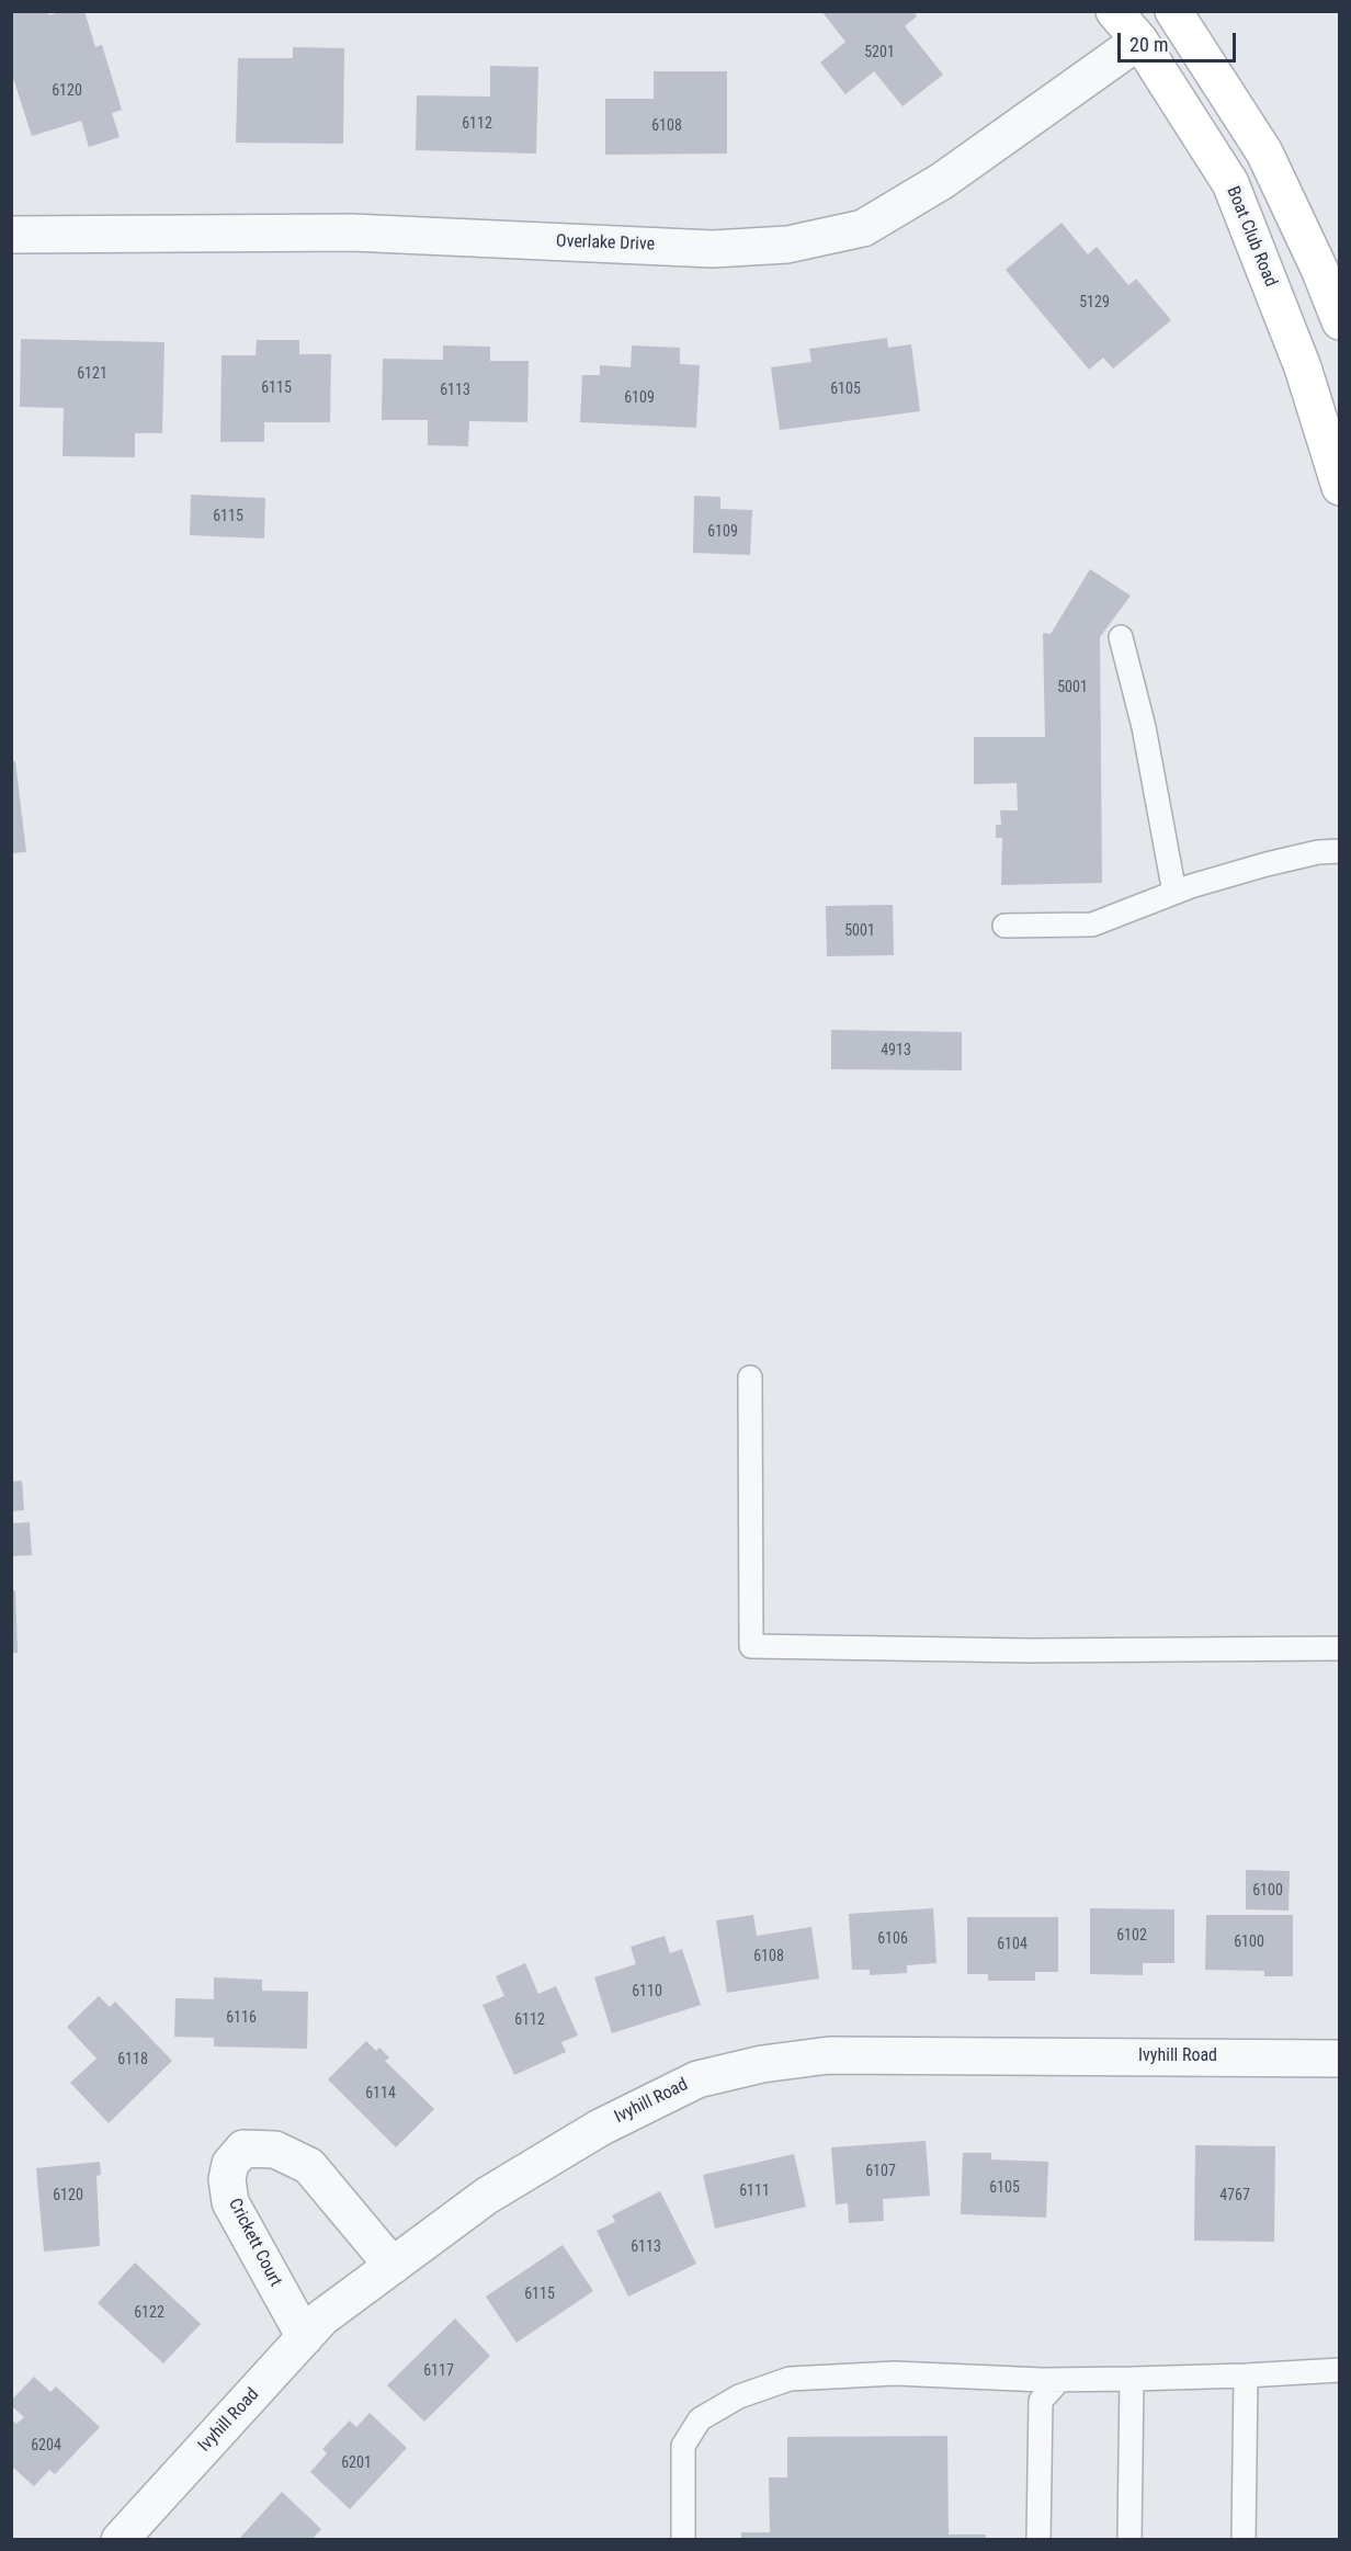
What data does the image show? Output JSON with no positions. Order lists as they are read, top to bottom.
{
  "streets": {
    "main road": ["Boat Club Road"],
    "street": ["Overlake Drive", "Ivyhill Road", "Crickett Court"]
  },
  "crossings": [
    ["Boat Club Road", "Overlake Drive"],
    ["Ivyhill Road", "Crickett Court"]
  ],
  "house_numbers": [
    "5201",
    "6120",
    "6112",
    "6108",
    "5129",
    "6121",
    "6115",
    "6105",
    "6113",
    "6109",
    "6115",
    "6109",
    "5001",
    "5001",
    "4913",
    "6100",
    "6102",
    "6106",
    "6100",
    "6104",
    "6108",
    "6110",
    "6116",
    "6112",
    "6118",
    "6114",
    "6107",
    "6105",
    "6111",
    "6120",
    "4767",
    "6113",
    "6115",
    "6122",
    "6117",
    "6204",
    "6201"
  ],
  "scale_bar": "20 m"
}
